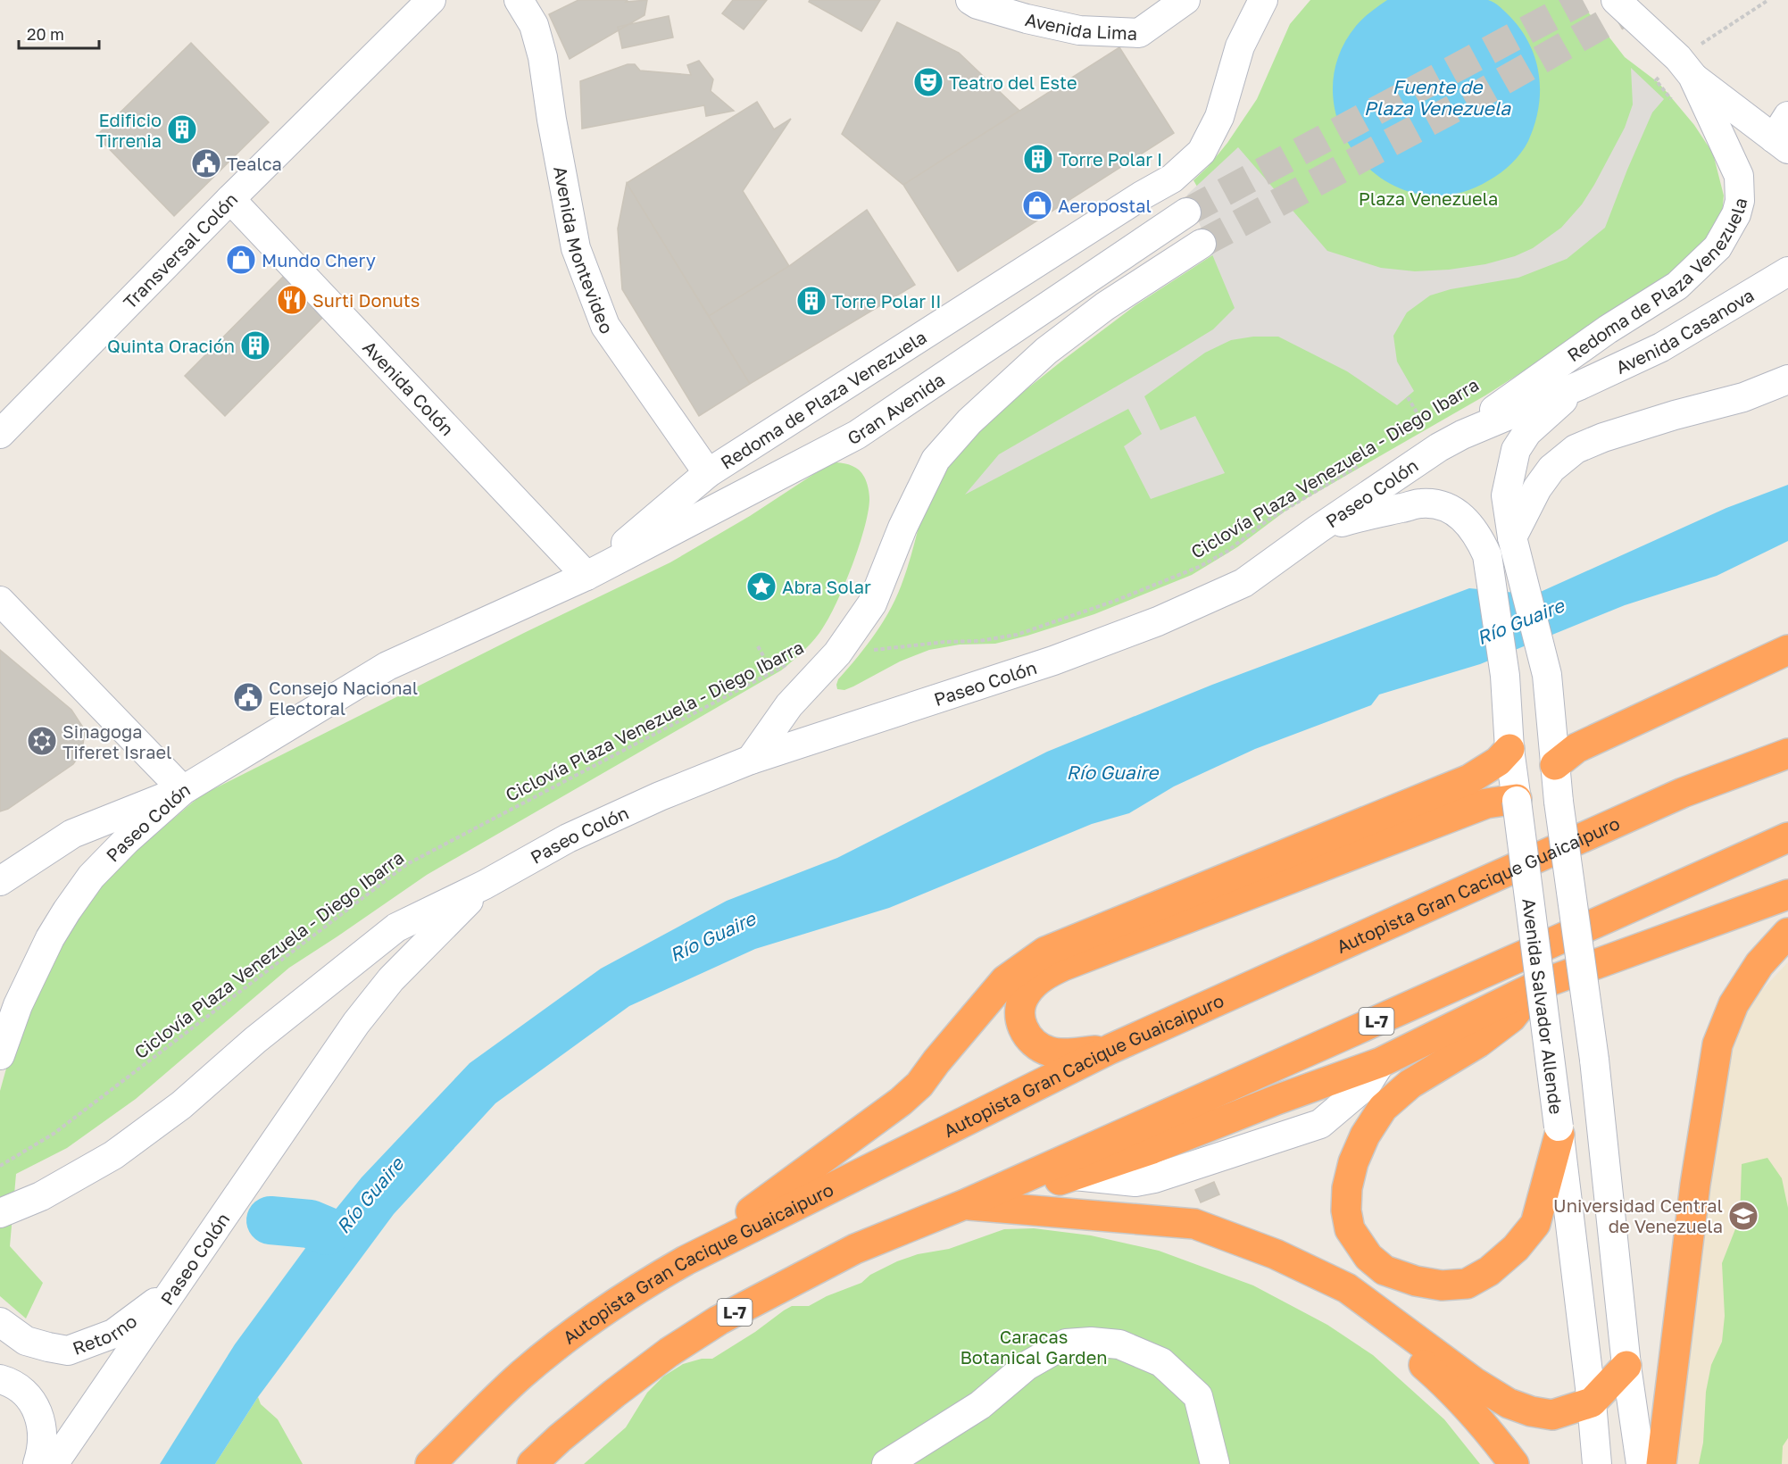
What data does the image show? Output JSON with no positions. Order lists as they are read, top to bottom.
{
  "streets": {
    "highway": ["Autopista Gran Cacique Guaicaipuro", "L-7"],
    "street": [
      "Avenida Lima",
      "Avenida Montevideo",
      "Transversal Colón",
      "Redoma de Plaza Venezuela",
      "Avenida Casanova",
      "Avenida Colón",
      "Gran Avenida",
      "Paseo Colón",
      "Avenida Salvador Allende",
      "Retorno"
    ],
    "path": ["Ciclovía Plaza Venezuela - Diego Ibarra"]
  },
  "crossings": [
    ["Avenida Montevideo", "Redoma de Plaza Venezuela"],
    ["Transversal Colón", "Avenida Colón"],
    ["Redoma de Plaza Venezuela", "Avenida Casanova"],
    ["Redoma de Plaza Venezuela", "Avenida Colón"],
    ["Redoma de Plaza Venezuela", "Gran Avenida"],
    ["Redoma de Plaza Venezuela", "Paseo Colón"],
    ["Avenida Casanova", "Paseo Colón"],
    ["Avenida Colón", "Gran Avenida"],
    ["Avenida Colón", "Paseo Colón"],
    ["Gran Avenida", "Paseo Colón"],
    ["Paseo Colón", "Avenida Salvador Allende"],
    ["Paseo Colón", "Retorno"]
  ],
  "water": ["Fuente de Plaza Venezuela", "Río Guaire"],
  "parks": ["Plaza Venezuela", "Caracas Botanical Garden"],
  "places": {
    "theatre": ["Teatro del Este"],
    "building": [
      "Edificio Tirrenia",
      "Torre Polar I",
      "Torre Polar II",
      "Quinta Oración"
    ],
    "public building": ["Tealca", "Consejo Nacional Electoral"],
    "shop": ["Aeropostal", "Mundo Chery"],
    "restaurant": ["Surti Donuts"],
    "place": ["Abra Solar"],
    "synagogue": ["Sinagoga Tiferet Israel"],
    "school or university": ["Universidad Central de Venezuela"]
  },
  "scale_bar": "20 m"
}
